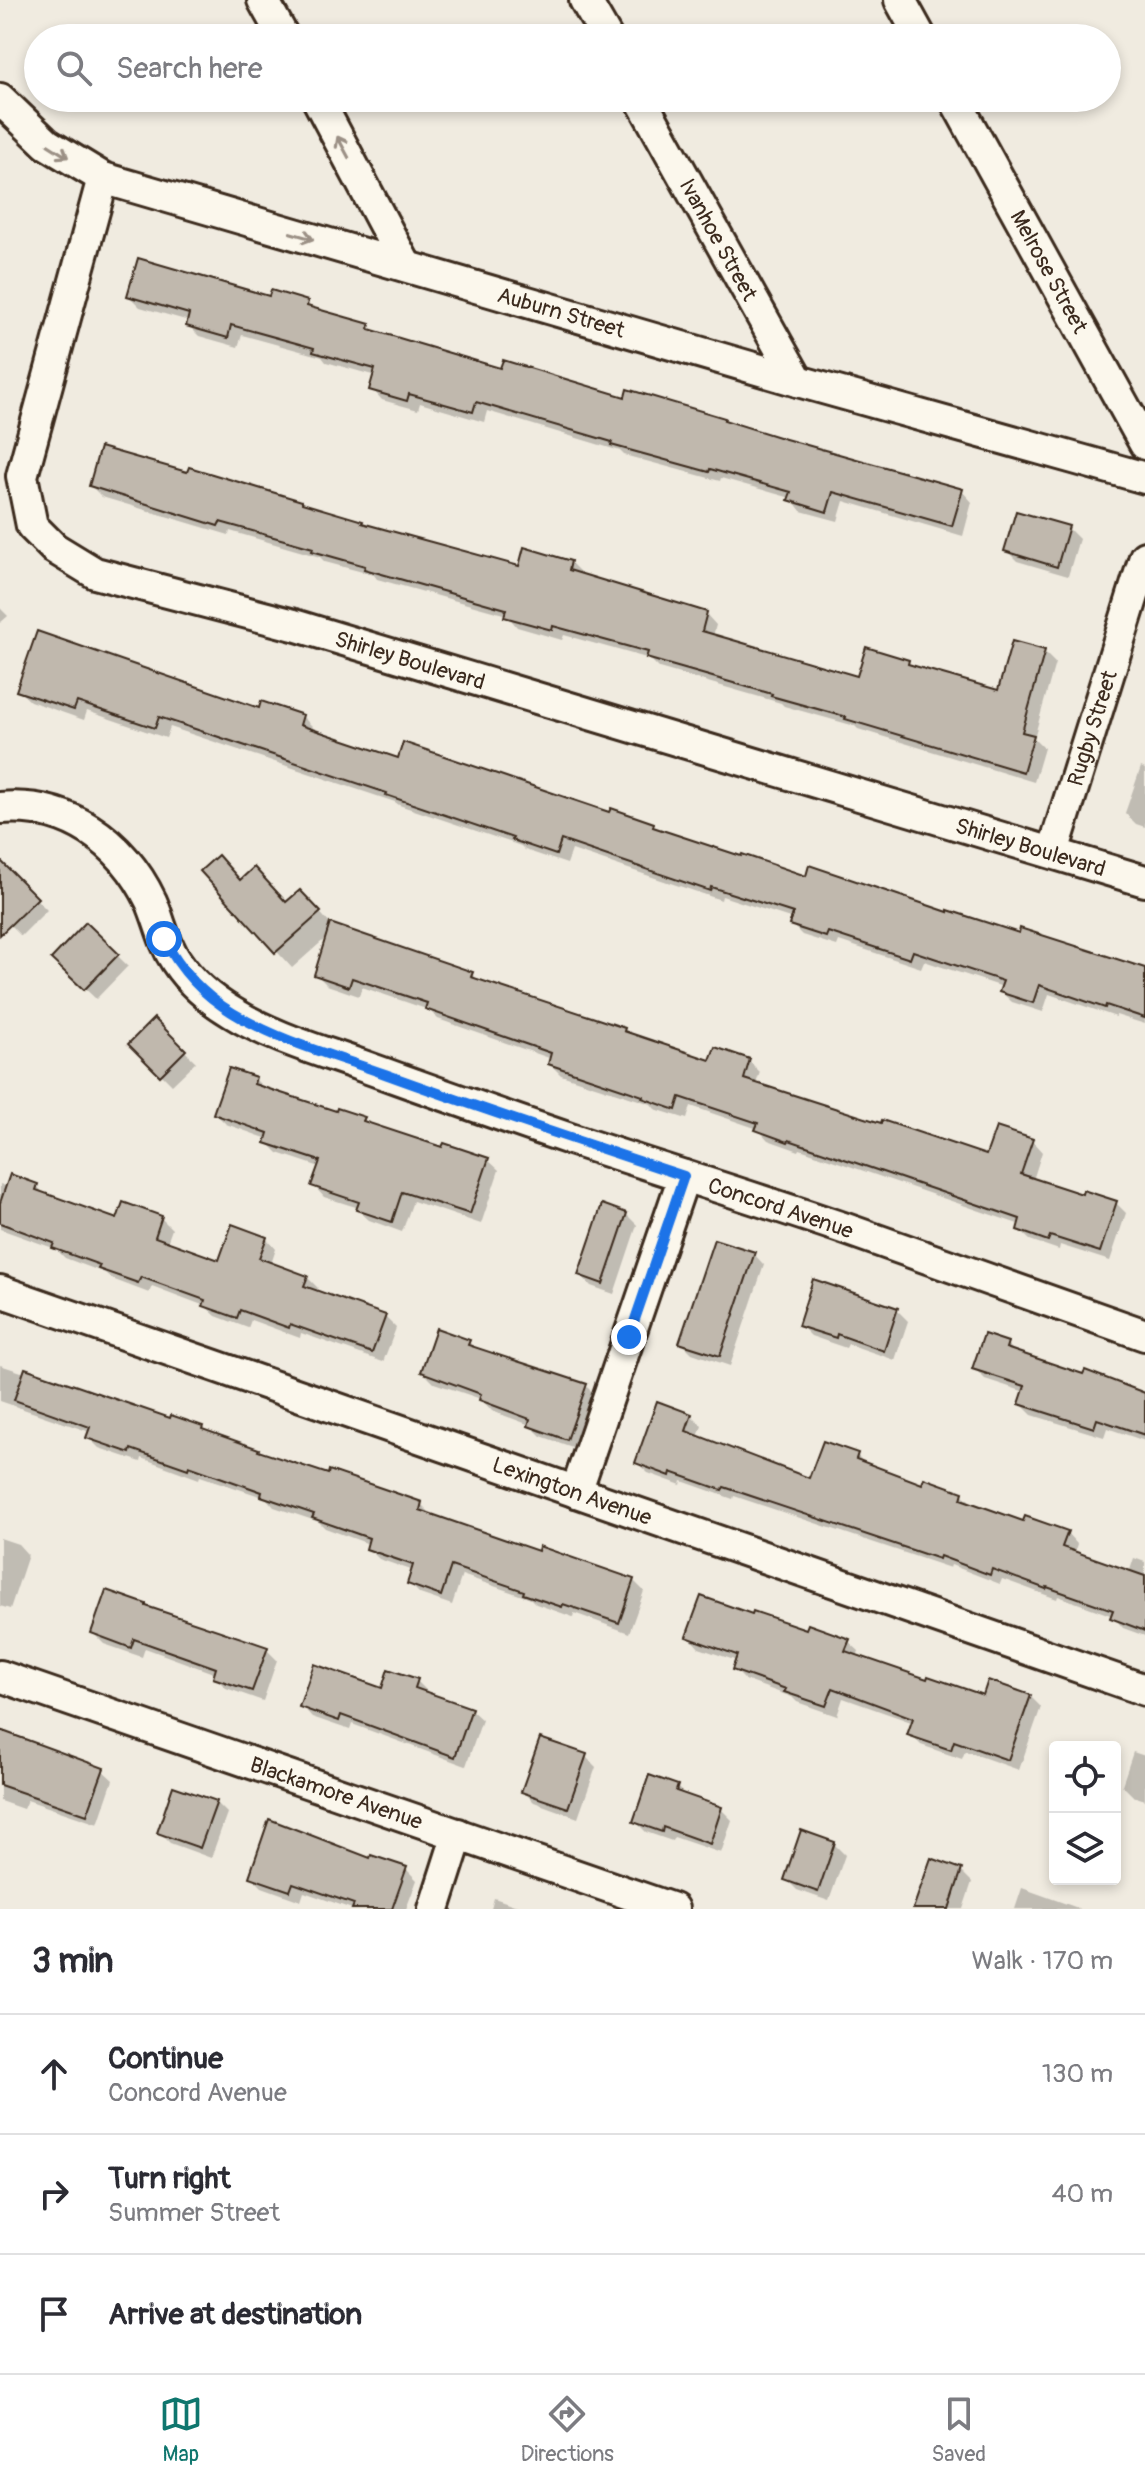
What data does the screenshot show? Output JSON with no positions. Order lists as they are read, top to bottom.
{
  "streets": {
    "street": [
      "Ivanhoe Street",
      "Melrose Street",
      "Auburn Street",
      "Shirley Boulevard",
      "Rugby Street",
      "Concord Avenue",
      "Lexington Avenue",
      "Blackamore Avenue"
    ]
  },
  "crossings": [
    ["Ivanhoe Street", "Auburn Street"],
    ["Auburn Street", "Shirley Boulevard"],
    ["Shirley Boulevard", "Rugby Street"]
  ],
  "one_way": ["Auburn Street"],
  "page": {
    "search": "Search here",
    "heading": ["3 min", "Walk · 170 m"],
    "list": [
      ["Continue", "Concord Avenue", "130 m"],
      ["Turn right", "Summer Street", "40 m"],
      "Arrive at destination"
    ],
    "nav": ["Map", "Directions", "Saved"]
  }
}
